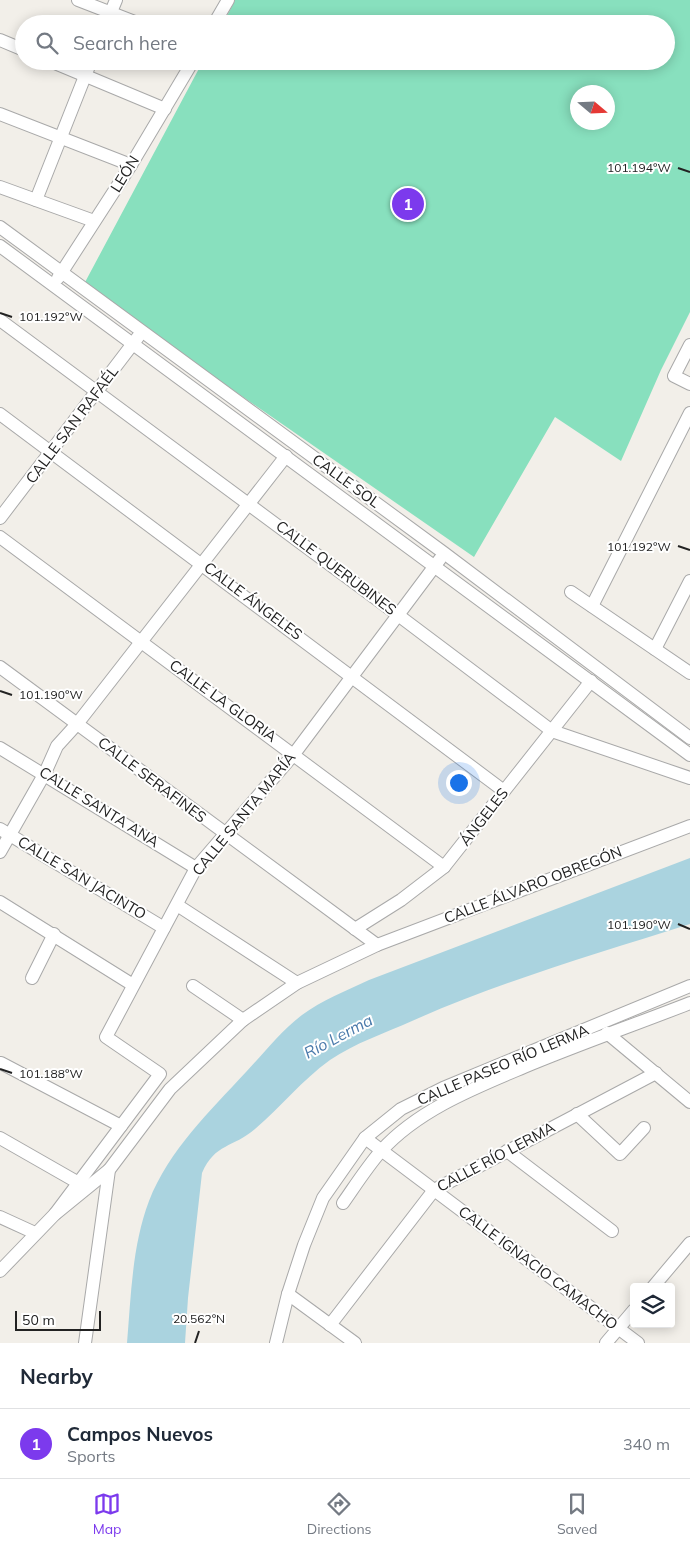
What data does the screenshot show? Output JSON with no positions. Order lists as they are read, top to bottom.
{
  "streets": {
    "street": [
      "LEÓN",
      "CALLE SAN RAFAÉL",
      "CALLE SOL",
      "CALLE QUERUBINES",
      "CALLE ÁNGELES",
      "CALLE LA GLORIA",
      "CALLE SERAFINES",
      "CALLE SANTA ANA",
      "CALLE SANTA MARÍA",
      "ÁNGELES",
      "CALLE SAN JACINTO",
      "CALLE ÁLVARO OBREGÓN",
      "CALLE PASEO RÍO LERMA",
      "CALLE RÍO LERMA",
      "CALLE IGNACIO CAMACHO"
    ]
  },
  "crossings": [
    ["LEÓN", "CALLE SOL"],
    ["CALLE SAN RAFAÉL", "CALLE SOL"],
    ["CALLE SAN RAFAÉL", "CALLE QUERUBINES"],
    ["CALLE SAN RAFAÉL", "CALLE ÁNGELES"],
    ["CALLE SOL", "CALLE SANTA MARÍA"],
    ["CALLE SOL", "ÁNGELES"],
    ["CALLE QUERUBINES", "CALLE SANTA MARÍA"],
    ["CALLE QUERUBINES", "ÁNGELES"],
    ["CALLE ÁNGELES", "CALLE SANTA MARÍA"],
    ["CALLE ÁNGELES", "ÁNGELES"],
    ["CALLE LA GLORIA", "CALLE SANTA MARÍA"],
    ["CALLE LA GLORIA", "ÁNGELES"],
    ["CALLE SERAFINES", "CALLE SANTA MARÍA"],
    ["CALLE SERAFINES", "ÁNGELES"],
    ["CALLE SERAFINES", "CALLE ÁLVARO OBREGÓN"],
    ["CALLE SANTA ANA", "CALLE SANTA MARÍA"],
    ["CALLE SANTA MARÍA", "CALLE SAN JACINTO"],
    ["CALLE PASEO RÍO LERMA", "CALLE IGNACIO CAMACHO"],
    ["CALLE RÍO LERMA", "CALLE IGNACIO CAMACHO"]
  ],
  "water": ["Río Lerma"],
  "scale_bar": "50 m",
  "north": "right",
  "page": {
    "search": "Search here",
    "pins": "1",
    "scale": "50 m",
    "heading": "Nearby",
    "list": [
      {
        "mark": "1",
        "name": "Campos Nuevos",
        "note": "Sports",
        "value": "340 m"
      }
    ],
    "nav": ["Map", "Directions", "Saved"]
  },
  "coordinates": [
    "101.194°W",
    "101.192°W",
    "101.190°W",
    "101.188°W",
    "20.562°N"
  ]
}
